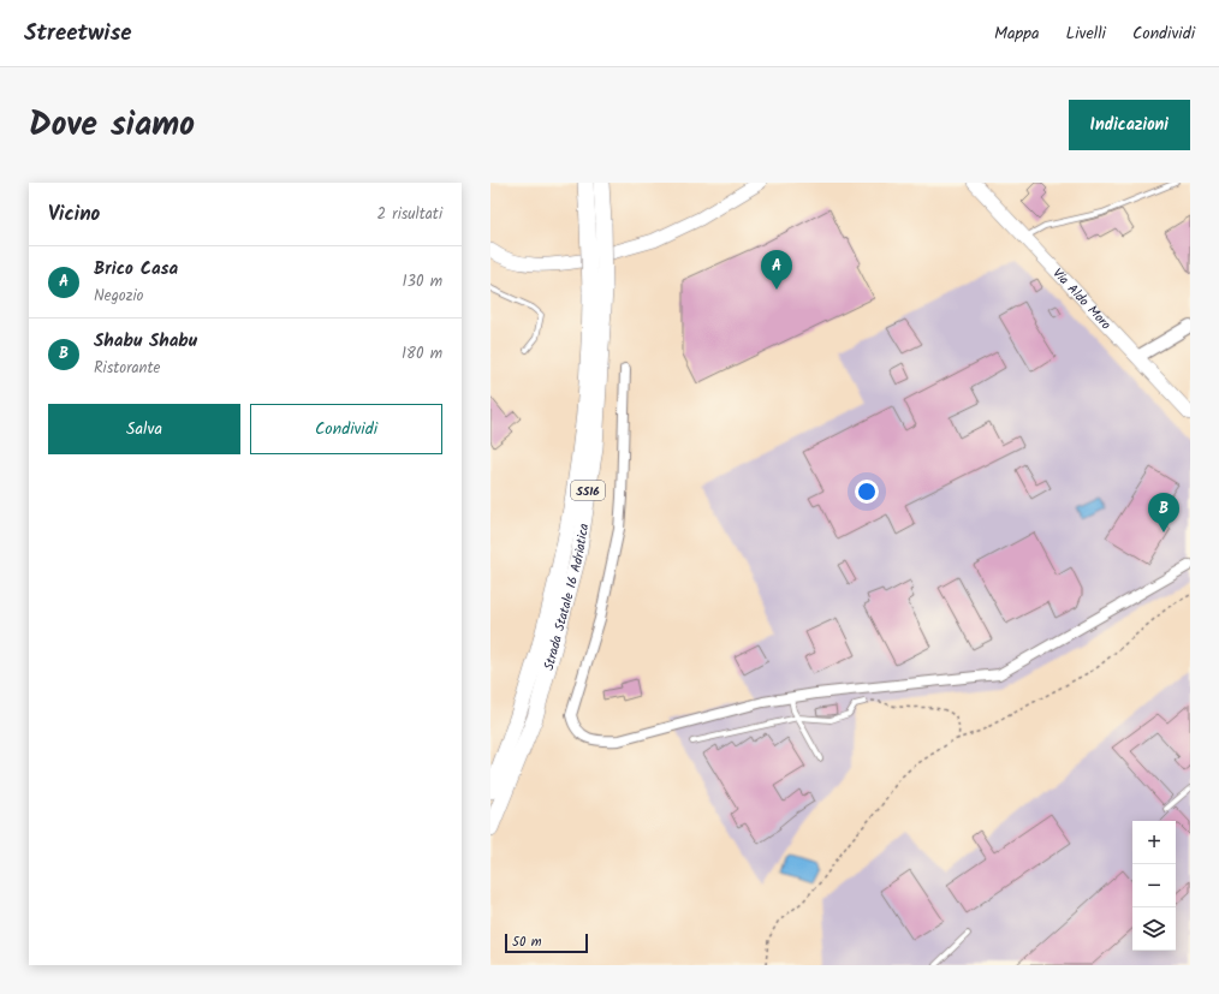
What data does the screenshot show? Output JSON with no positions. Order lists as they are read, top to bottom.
{
  "streets": {
    "highway": ["SS16", "Strada Statale 16 Adriatica"],
    "main road": ["Via Aldo Moro"]
  },
  "scale_bar": "50 m",
  "page": {
    "header": "Streetwise",
    "nav": ["Mappa", "Livelli", "Condividi"],
    "title": "Dove siamo",
    "buttons": [
      "Indicazioni",
      ["Salva", "Condividi"]
    ],
    "heading": ["Vicino", "2 risultati"],
    "list": [
      {
        "mark": "A",
        "name": "Brico Casa",
        "note": "Negozio",
        "value": "130 m"
      },
      {
        "mark": "B",
        "name": "Shabu Shabu",
        "note": "Ristorante",
        "value": "180 m"
      }
    ],
    "pins": ["A", "B"],
    "map_buttons": ["+", "−"],
    "scale": "50 m"
  }
}
